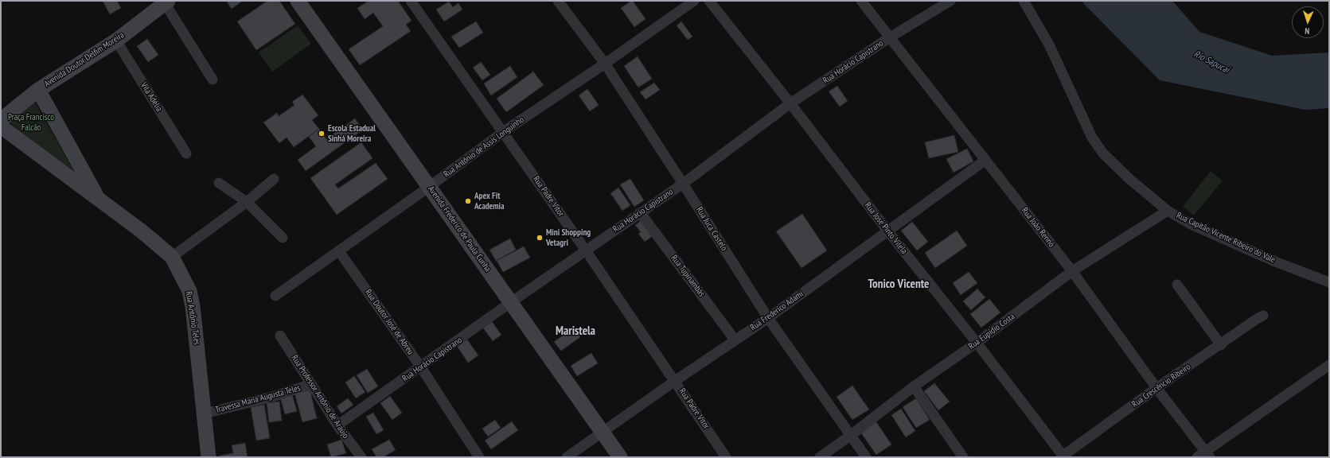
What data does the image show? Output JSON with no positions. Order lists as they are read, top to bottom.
{
  "streets": {
    "main road": ["Avenida Doutor Delfim Moreira", "Avenida Frederico de Paula Cunha", "Rua Antônio Teles"],
    "street": [
      "Rua Horácio Capistrano",
      "Vila Adélia",
      "Rua Antônio de Assis Longuinho",
      "Rua Padre Vitor",
      "Rua João Rennó",
      "Rua José Pinto Vilela",
      "Rua Juca Castelo",
      "Rua Capitão Vicente Ribeiro do Vale",
      "Rua Tupinambás",
      "Rua Frederico Adami",
      "Rua Doutor José de Abreu",
      "Rua Eupídio Costa",
      "Rua Crescêncio Ribeiro",
      "Rua Professor Antônio de Araújo",
      "Travessa Maria Augusta Teles"
    ]
  },
  "crossings": [
    ["Avenida Doutor Delfim Moreira", "Vila Adélia"],
    ["Avenida Doutor Delfim Moreira", "Rua Antônio Teles"],
    ["Rua Horácio Capistrano", "Rua Padre Vitor"],
    ["Rua Horácio Capistrano", "Rua João Rennó"],
    ["Rua Horácio Capistrano", "Rua José Pinto Vilela"],
    ["Rua Horácio Capistrano", "Avenida Frederico de Paula Cunha"],
    ["Rua Horácio Capistrano", "Rua Juca Castelo"],
    ["Rua Horácio Capistrano", "Rua Tupinambás"],
    ["Rua Horácio Capistrano", "Rua Doutor José de Abreu"],
    ["Rua Horácio Capistrano", "Rua Professor Antônio de Araújo"],
    ["Rua Antônio de Assis Longuinho", "Rua Padre Vitor"],
    ["Rua Antônio de Assis Longuinho", "Avenida Frederico de Paula Cunha"],
    ["Rua Antônio de Assis Longuinho", "Rua Juca Castelo"],
    ["Rua Antônio de Assis Longuinho", "Rua Doutor José de Abreu"],
    ["Rua Padre Vitor", "Rua Frederico Adami"],
    ["Rua João Rennó", "Rua Frederico Adami"],
    ["Rua João Rennó", "Rua Eupídio Costa"],
    ["Rua João Rennó", "Rua Crescêncio Ribeiro"],
    ["Rua José Pinto Vilela", "Rua Frederico Adami"],
    ["Rua José Pinto Vilela", "Rua Eupídio Costa"],
    ["Rua José Pinto Vilela", "Rua Crescêncio Ribeiro"],
    ["Avenida Frederico de Paula Cunha", "Rua Frederico Adami"],
    ["Rua Juca Castelo", "Rua Frederico Adami"],
    ["Rua Juca Castelo", "Rua Eupídio Costa"],
    ["Rua Capitão Vicente Ribeiro do Vale", "Rua Eupídio Costa"],
    ["Rua Tupinambás", "Rua Frederico Adami"],
    ["Rua Antônio Teles", "Travessa Maria Augusta Teles"],
    ["Rua Professor Antônio de Araújo", "Travessa Maria Augusta Teles"]
  ],
  "districts": ["Tonico Vicente", "Maristela"],
  "water": ["Rio Sapucaí"],
  "parks": ["Praça Francisco Falcão"],
  "places": ["Escola Estadual Sinhá Moreira", "Apex Fit Academia", "Mini Shopping Vetagri"],
  "north": "bottom"
}
